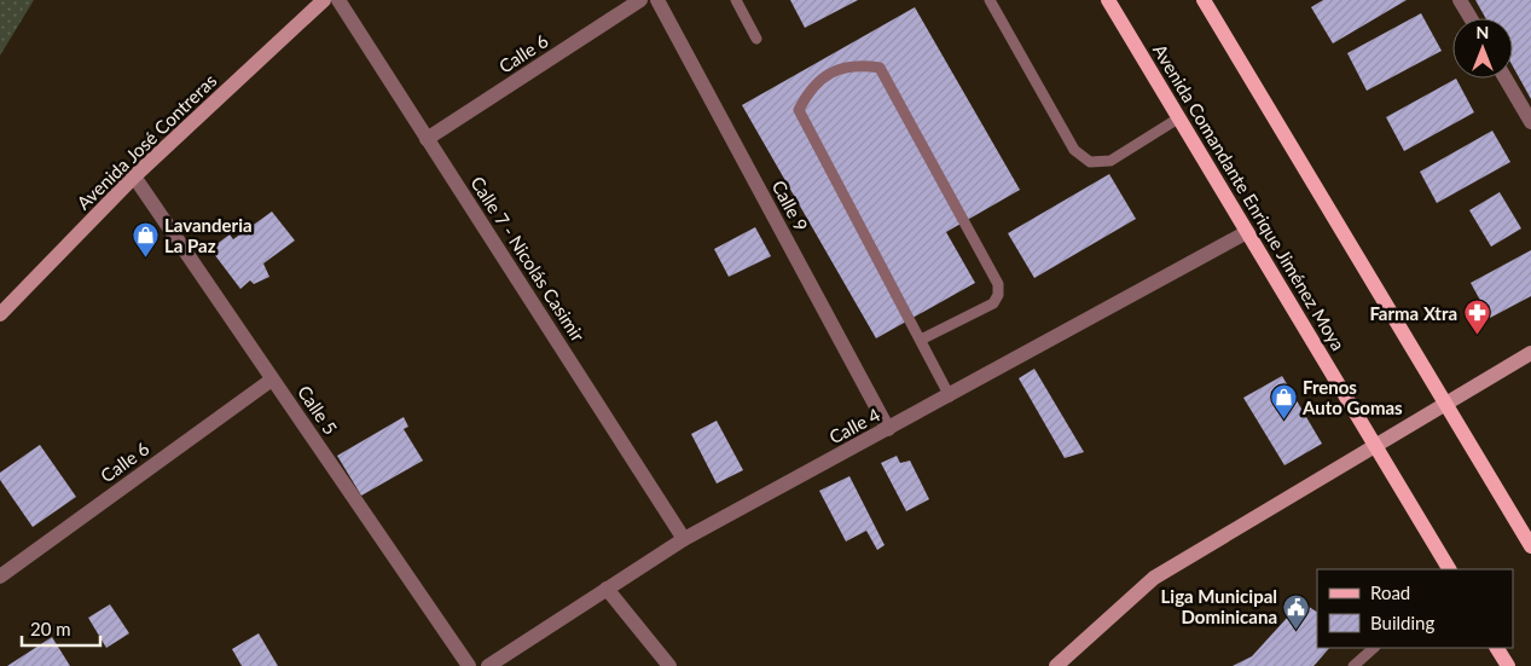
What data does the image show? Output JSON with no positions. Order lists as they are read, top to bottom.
{
  "streets": {
    "main road": ["Avenida Comandante Enrique Jiménez Moya"],
    "street": [
      "Calle 6",
      "Avenida José Contreras",
      "Calle 9",
      "Calle 7 - Nicolás Casimir",
      "Calle 5",
      "Calle 4"
    ]
  },
  "crossings": [
    ["Calle 6", "Calle 7 - Nicolás Casimir"],
    ["Calle 6", "Calle 5"],
    ["Avenida José Contreras", "Calle 5"],
    ["Avenida Comandante Enrique Jiménez Moya", "Calle 4"],
    ["Calle 9", "Calle 4"],
    ["Calle 7 - Nicolás Casimir", "Calle 4"]
  ],
  "places": {
    "shop": ["Lavanderia La Paz", "Frenos Auto Gomas"],
    "pharmacy": ["Farma Xtra"],
    "public building": ["Liga Municipal Dominicana"]
  },
  "legend": ["Road", "Building"],
  "scale_bar": "20 m",
  "north": "top"
}
